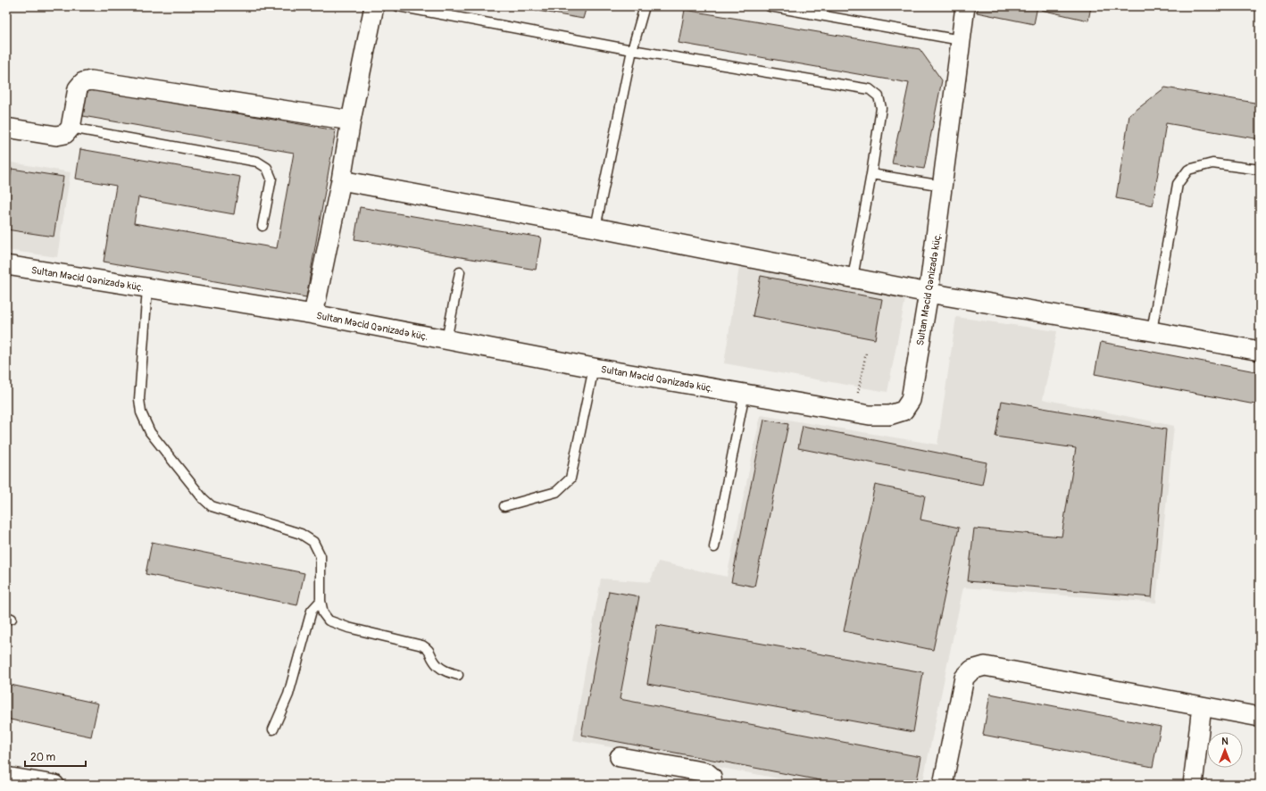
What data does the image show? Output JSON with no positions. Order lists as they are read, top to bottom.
{
  "streets": {
    "street": ["Sultan Məcid Qənizadə küç."]
  },
  "scale_bar": "20 m",
  "north": "top"
}
